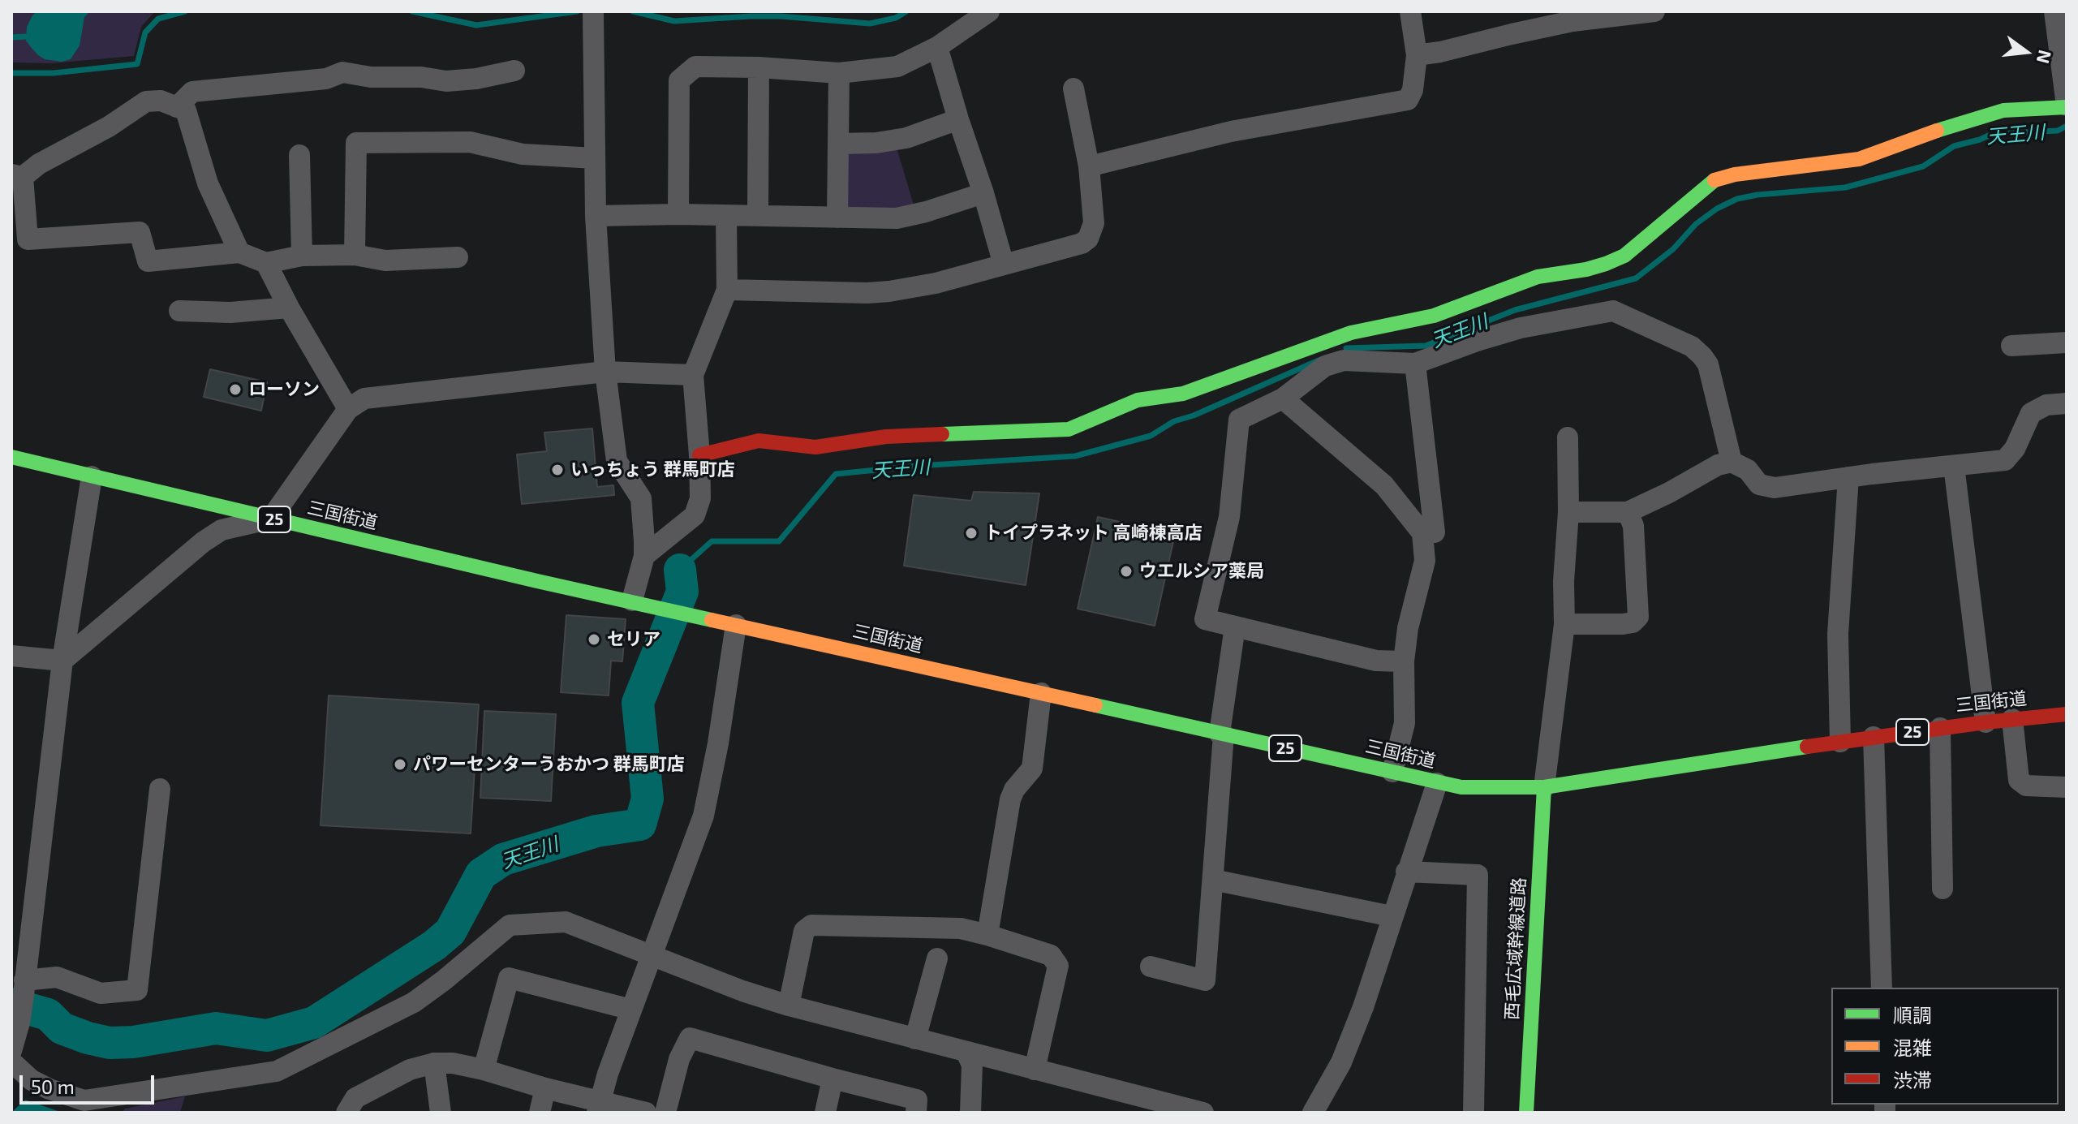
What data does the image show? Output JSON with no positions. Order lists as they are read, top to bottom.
{
  "streets": {
    "main road": ["三国街道", "25", "西毛広域幹線道路"]
  },
  "crossings": [
    ["三国街道", "西毛広域幹線道路"]
  ],
  "water": ["天王川"],
  "places": [
    "ローソン",
    "いっちょう 群馬町店",
    "トイプラネット 高崎棟高店",
    "ウエルシア薬局",
    "セリア",
    "パワーセンターうおかつ 群馬町店"
  ],
  "legend": ["順調", "混雑", "渋滞"],
  "scale_bar": "50 m",
  "north": "right"
}
